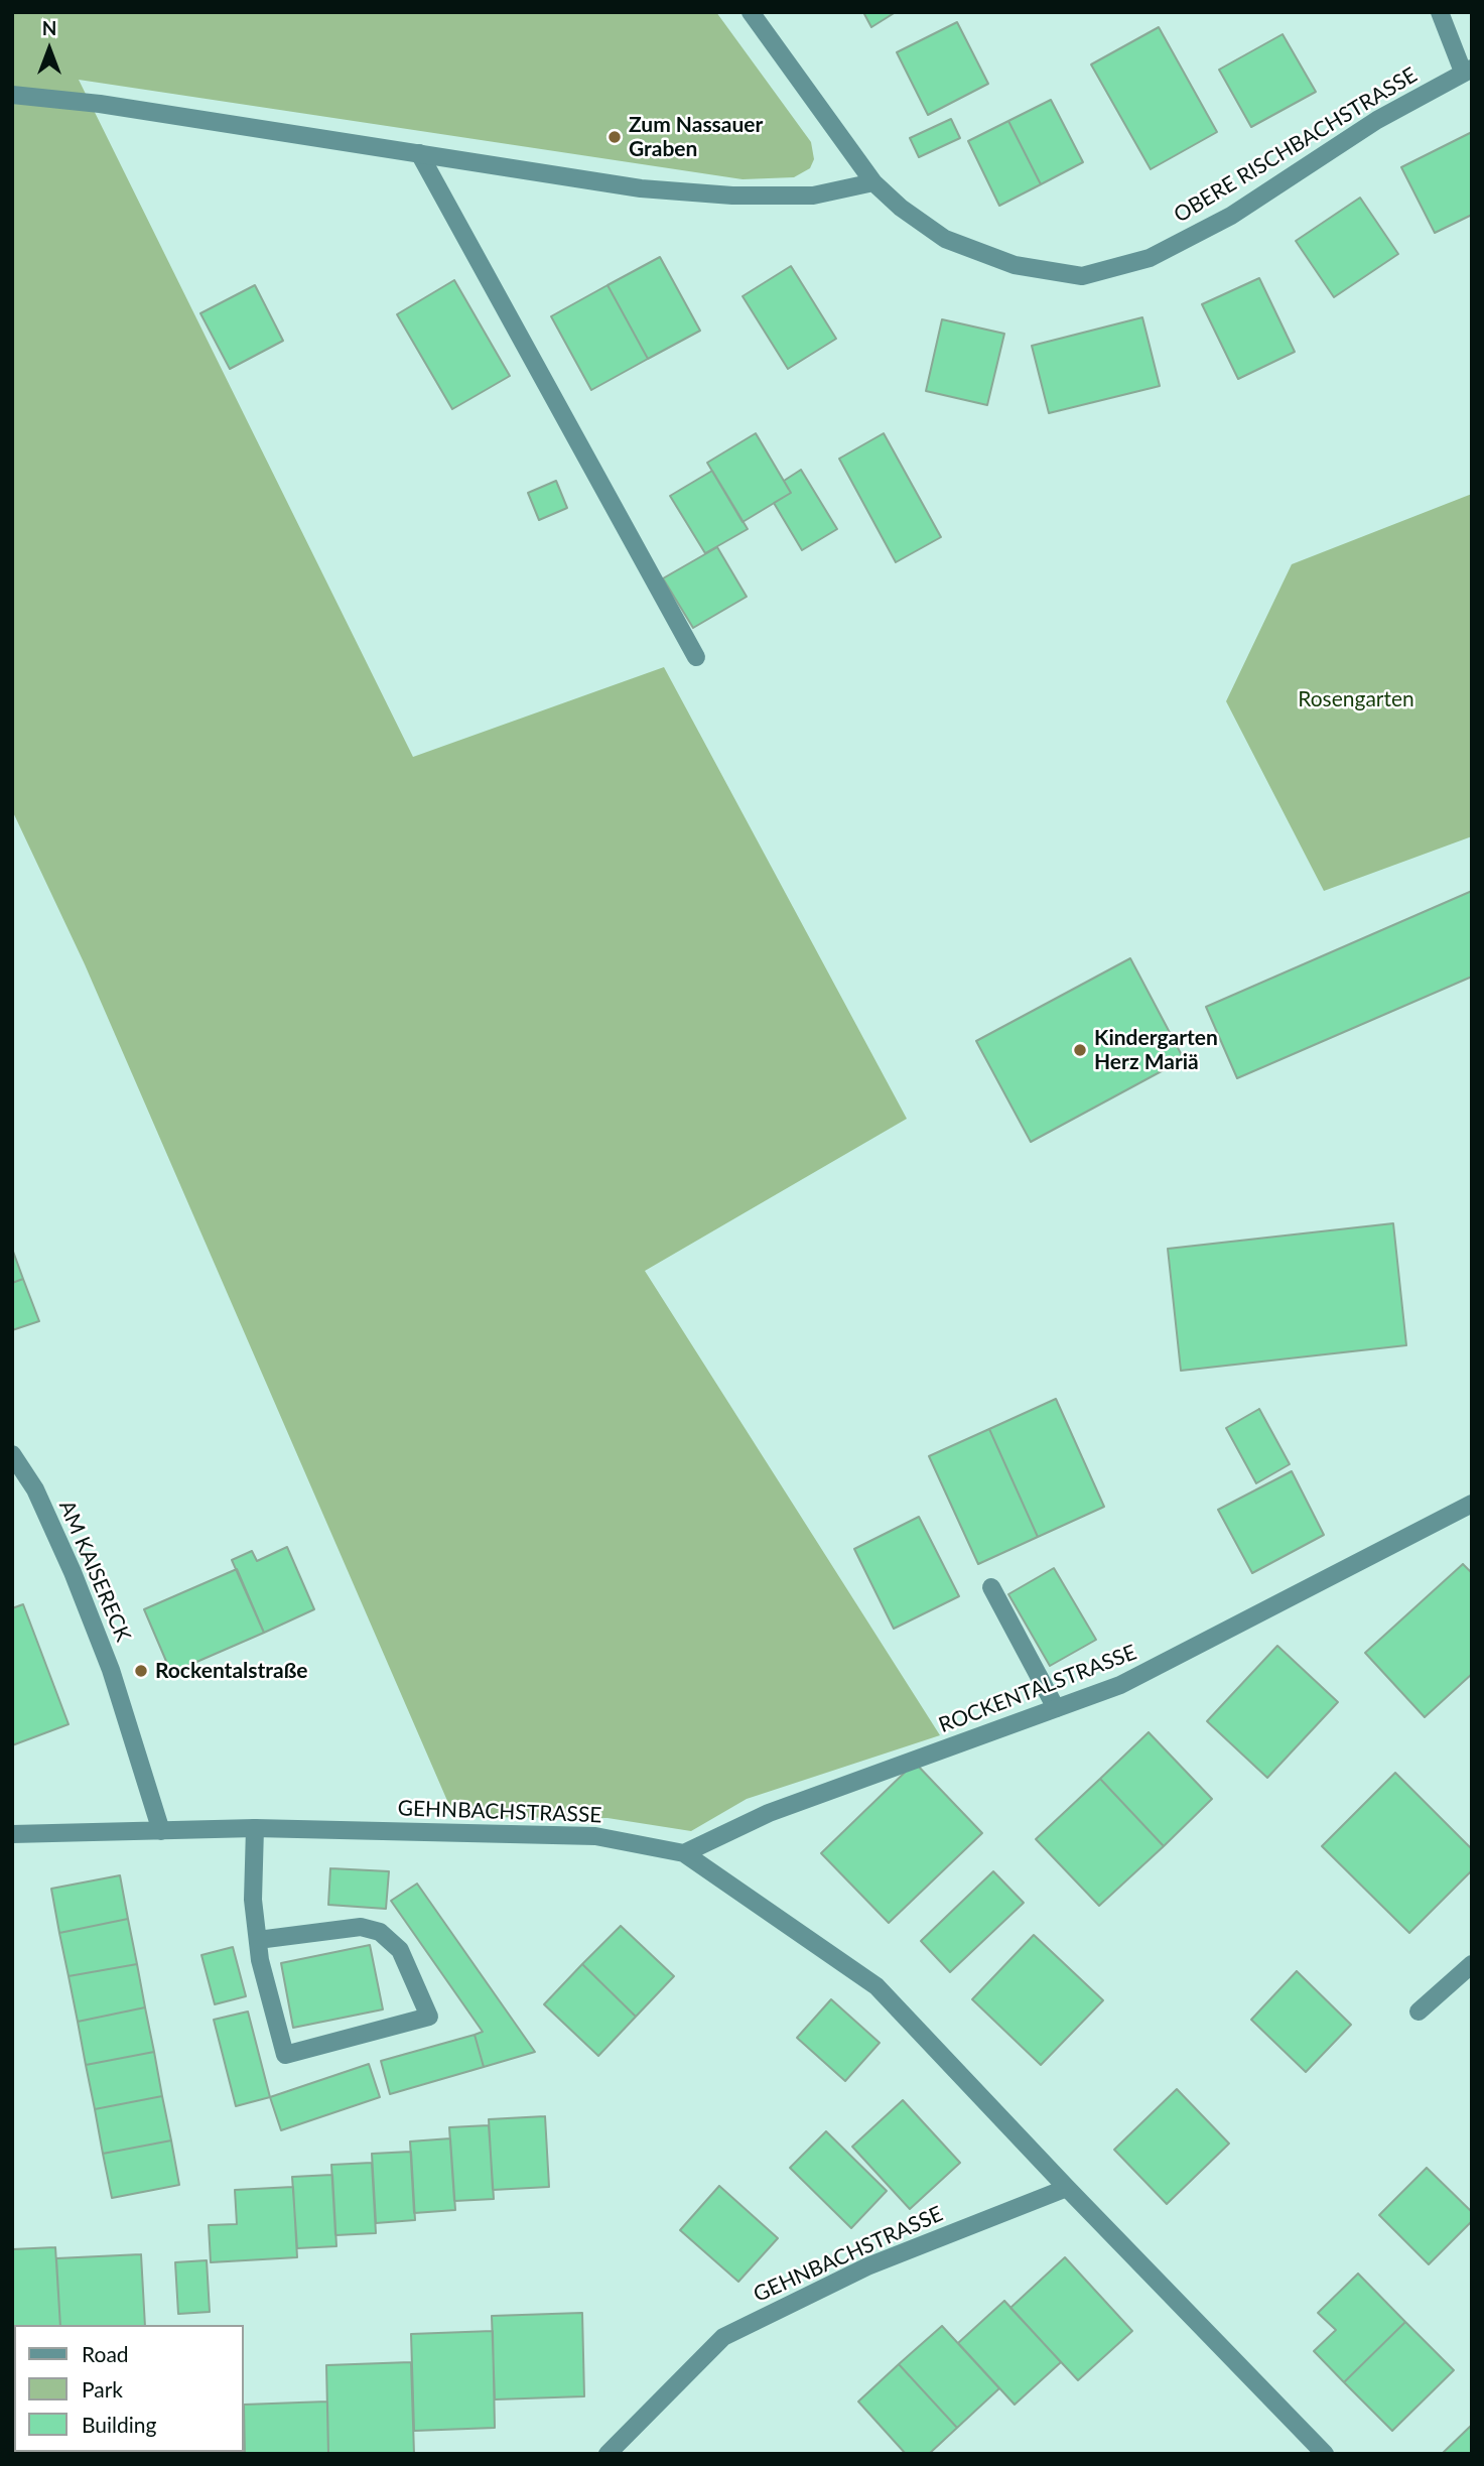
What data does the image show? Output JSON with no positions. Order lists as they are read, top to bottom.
{
  "streets": {
    "street": [
      "OBERE RISCHBACHSTRASSE",
      "AM KAISERECK",
      "ROCKENTALSTRASSE",
      "GEHNBACHSTRASSE"
    ]
  },
  "crossings": [
    ["AM KAISERECK", "GEHNBACHSTRASSE"],
    ["ROCKENTALSTRASSE", "GEHNBACHSTRASSE"]
  ],
  "parks": ["Rosengarten"],
  "places": ["Zum Nassauer Graben", "Kindergarten Herz Mariä", "Rockentalstraße"],
  "legend": ["Road", "Park", "Building"],
  "north": "top"
}
